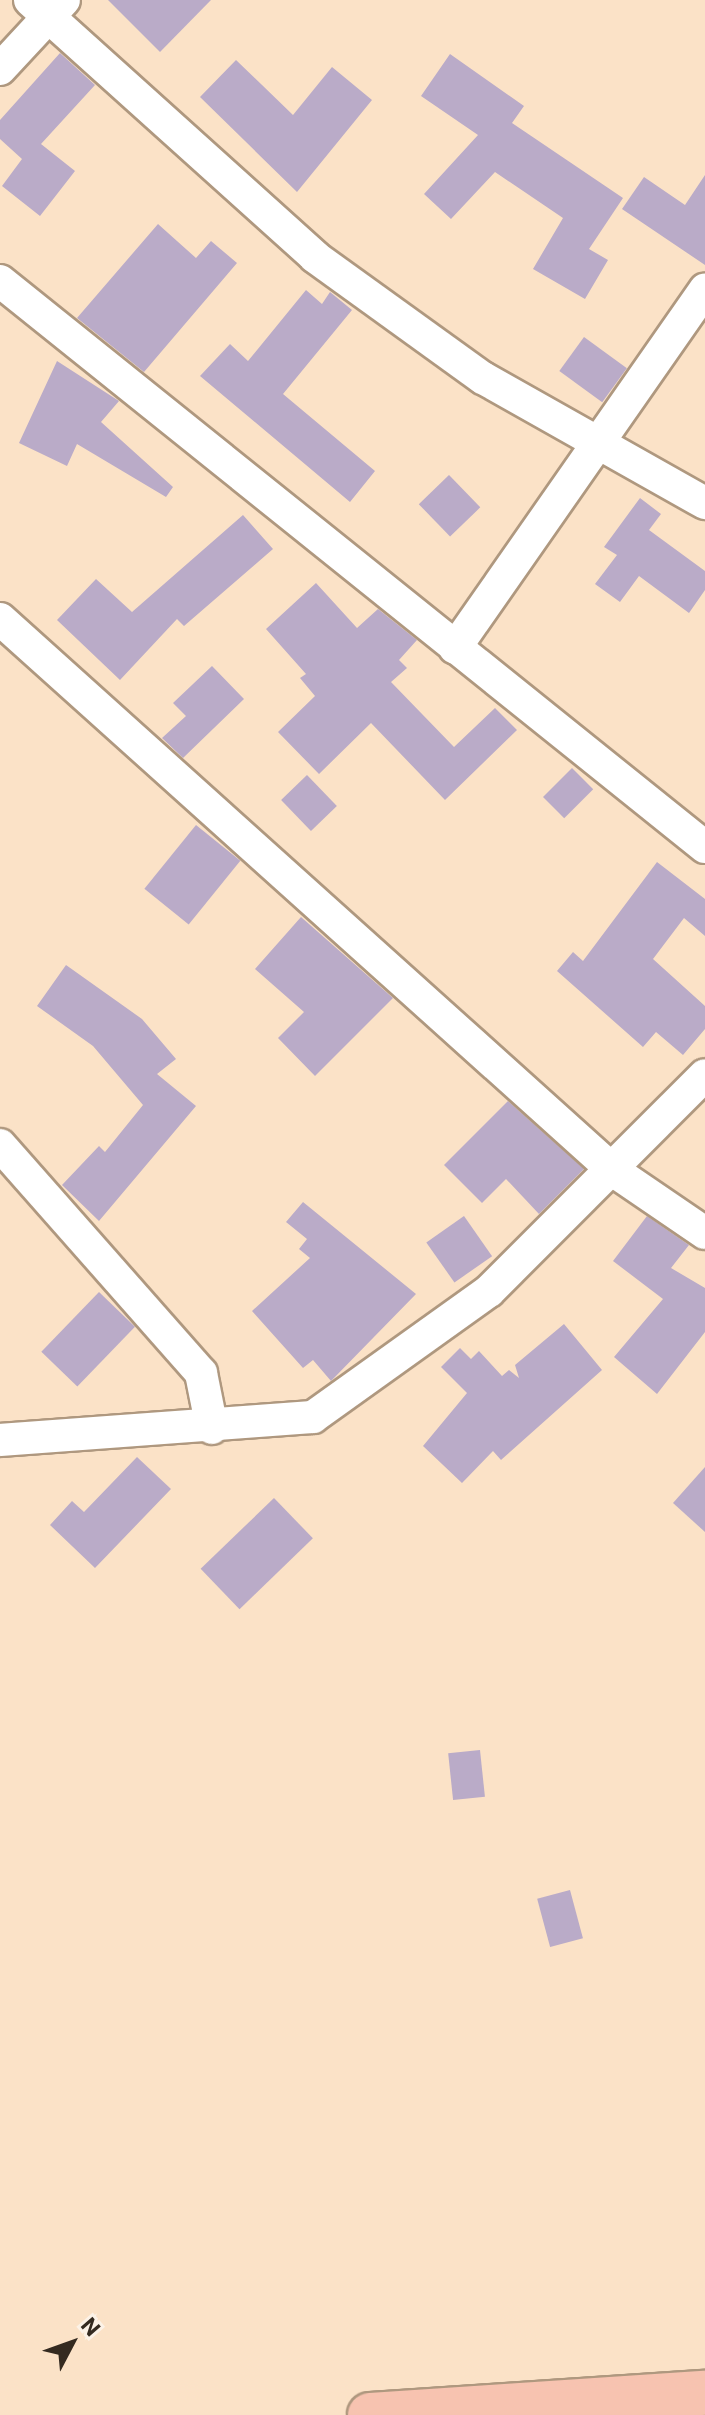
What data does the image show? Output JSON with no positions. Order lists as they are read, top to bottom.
{
  "north": "top right"
}
